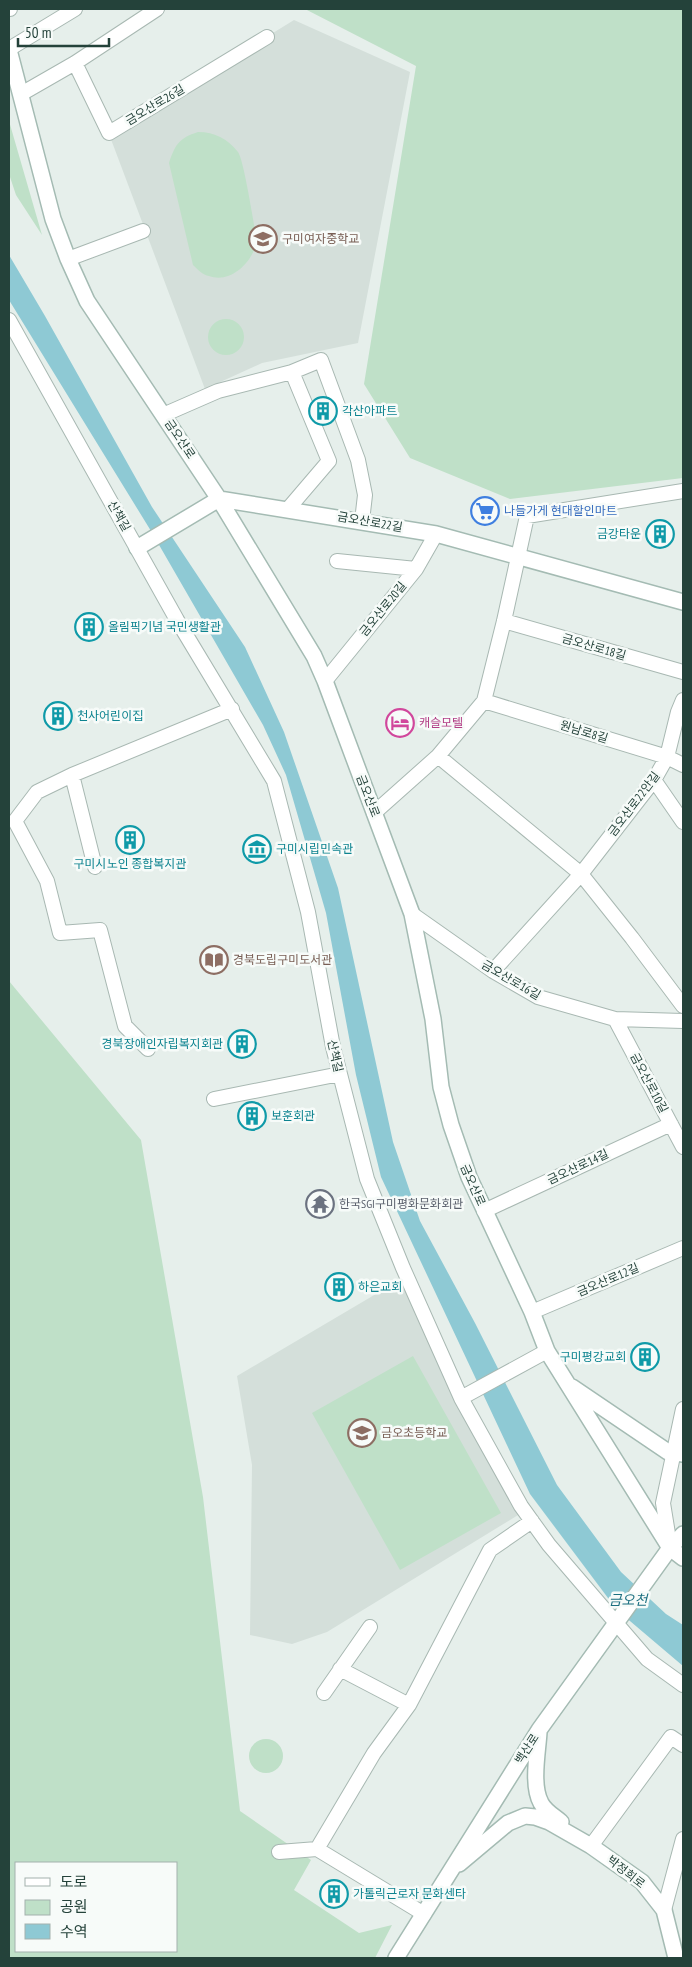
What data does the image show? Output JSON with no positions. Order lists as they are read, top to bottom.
{
  "streets": {
    "street": [
      "금오산로26길",
      "금오산로",
      "산책길",
      "금오산로22길",
      "금오산로20길",
      "금오산로18길",
      "원남로8길",
      "금오산로22안길",
      "금오산로16길",
      "금오산로10길",
      "금오산로14길",
      "금오산로12길",
      "백산로",
      "박정희로"
    ]
  },
  "crossings": [
    ["금오산로", "금오산로22길"],
    ["금오산로", "금오산로20길"],
    ["금오산로", "금오산로16길"],
    ["금오산로", "금오산로14길"],
    ["금오산로", "금오산로12길"],
    ["금오산로", "백산로"],
    ["산책길", "백산로"],
    ["금오산로22길", "금오산로20길"],
    ["원남로8길", "금오산로22안길"],
    ["금오산로22안길", "금오산로16길"],
    ["금오산로16길", "금오산로10길"],
    ["금오산로10길", "금오산로14길"]
  ],
  "water": ["금오천"],
  "places": {
    "school or university": ["구미여자중학교", "금오초등학교"],
    "building": [
      "각산아파트",
      "금강타운",
      "올림픽기념 국민생활관",
      "천사어린이집",
      "구미시노인 종합복지관",
      "경북장애인자립복지회관",
      "보훈회관",
      "하은교회",
      "구미평강교회",
      "가톨릭근로자 문화센타"
    ],
    "supermarket": ["나들가게 현대할인마트"],
    "hotel": ["캐슬모텔"],
    "museum": ["구미시립민속관"],
    "library": ["경북도립구미도서관"],
    "temple": ["한국SGI구미평화문화회관"]
  },
  "legend": ["도로", "공원", "수역"],
  "scale_bar": "50 m"
}
